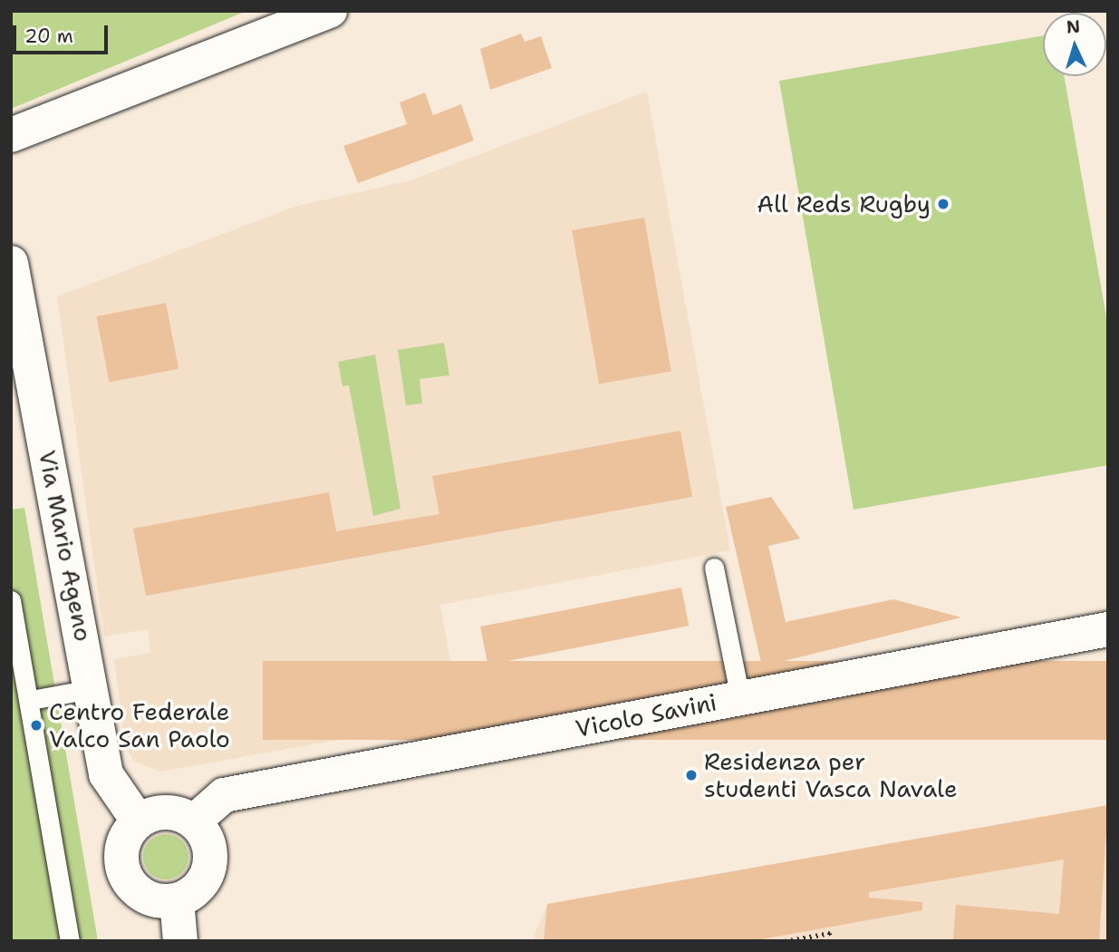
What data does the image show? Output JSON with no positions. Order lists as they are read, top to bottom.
{
  "streets": {
    "street": ["Via Mario Ageno", "Vicolo Savini"]
  },
  "crossings": [
    ["Via Mario Ageno", "Vicolo Savini"]
  ],
  "places": ["All Reds Rugby", "Centro Federale Valco San Paolo", "Residenza per studenti Vasca Navale"],
  "scale_bar": "20 m",
  "north": "top"
}
